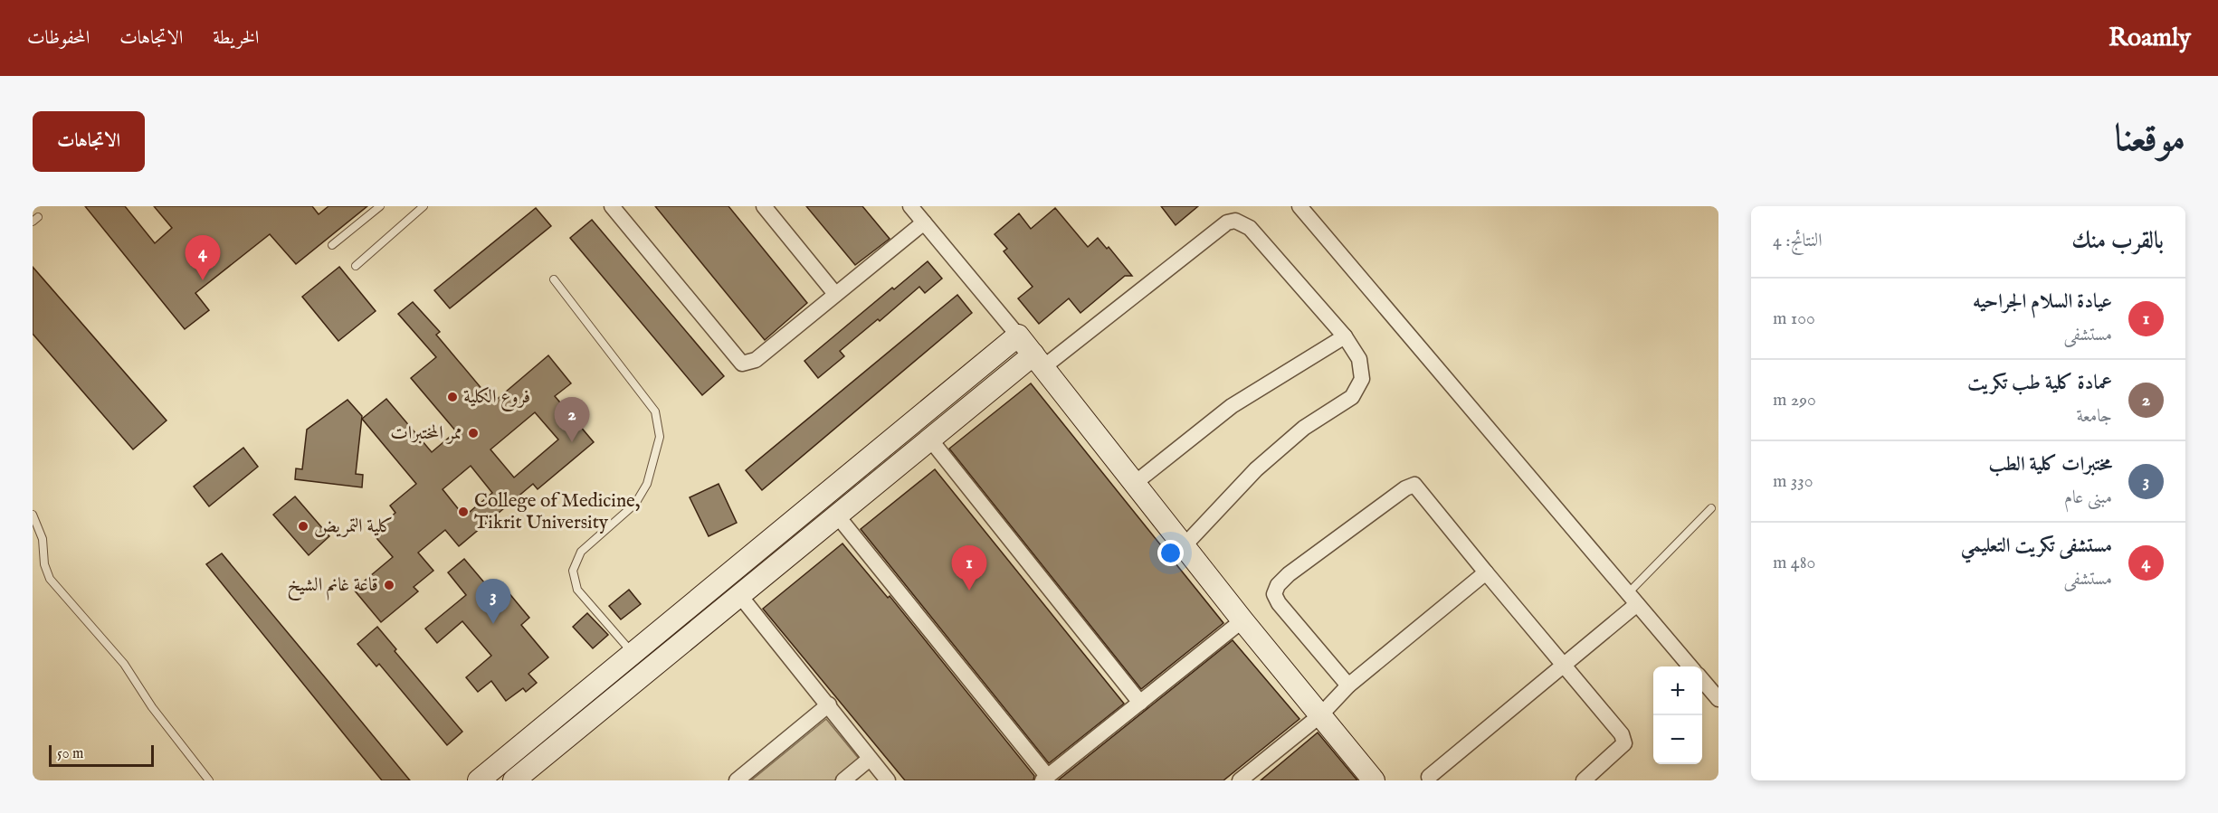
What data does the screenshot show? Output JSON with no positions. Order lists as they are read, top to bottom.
{
  "places": [
    "فروع الكلية",
    "ممر المختبرات",
    "College of Medicine, Tikrit University",
    "كلية التمريض",
    "قاعة غانم الشيخ"
  ],
  "scale_bar": "50 m",
  "page": {
    "header": "Roamly",
    "nav": ["الخريطة", "الاتجاهات", "المحفوظات"],
    "title": "موقعنا",
    "buttons": "الاتجاهات",
    "heading": ["بالقرب منك", "النتائج: 4"],
    "pins": [
      "4",
      "2",
      "1",
      "3"
    ],
    "list": [
      {
        "mark": "1",
        "name": "عيادة السلام الجراحيه",
        "note": "مستشفى",
        "value": "100 m"
      },
      {
        "mark": "2",
        "name": "عمادة كلية طب تكريت",
        "note": "جامعة",
        "value": "290 m"
      },
      {
        "mark": "3",
        "name": "مختبرات كلية الطب",
        "note": "مبنى عام",
        "value": "330 m"
      },
      {
        "mark": "4",
        "name": "مستشفى تكريت التعليمي",
        "note": "مستشفى",
        "value": "480 m"
      }
    ],
    "map_buttons": ["+", "−"],
    "scale": "50 m"
  }
}
